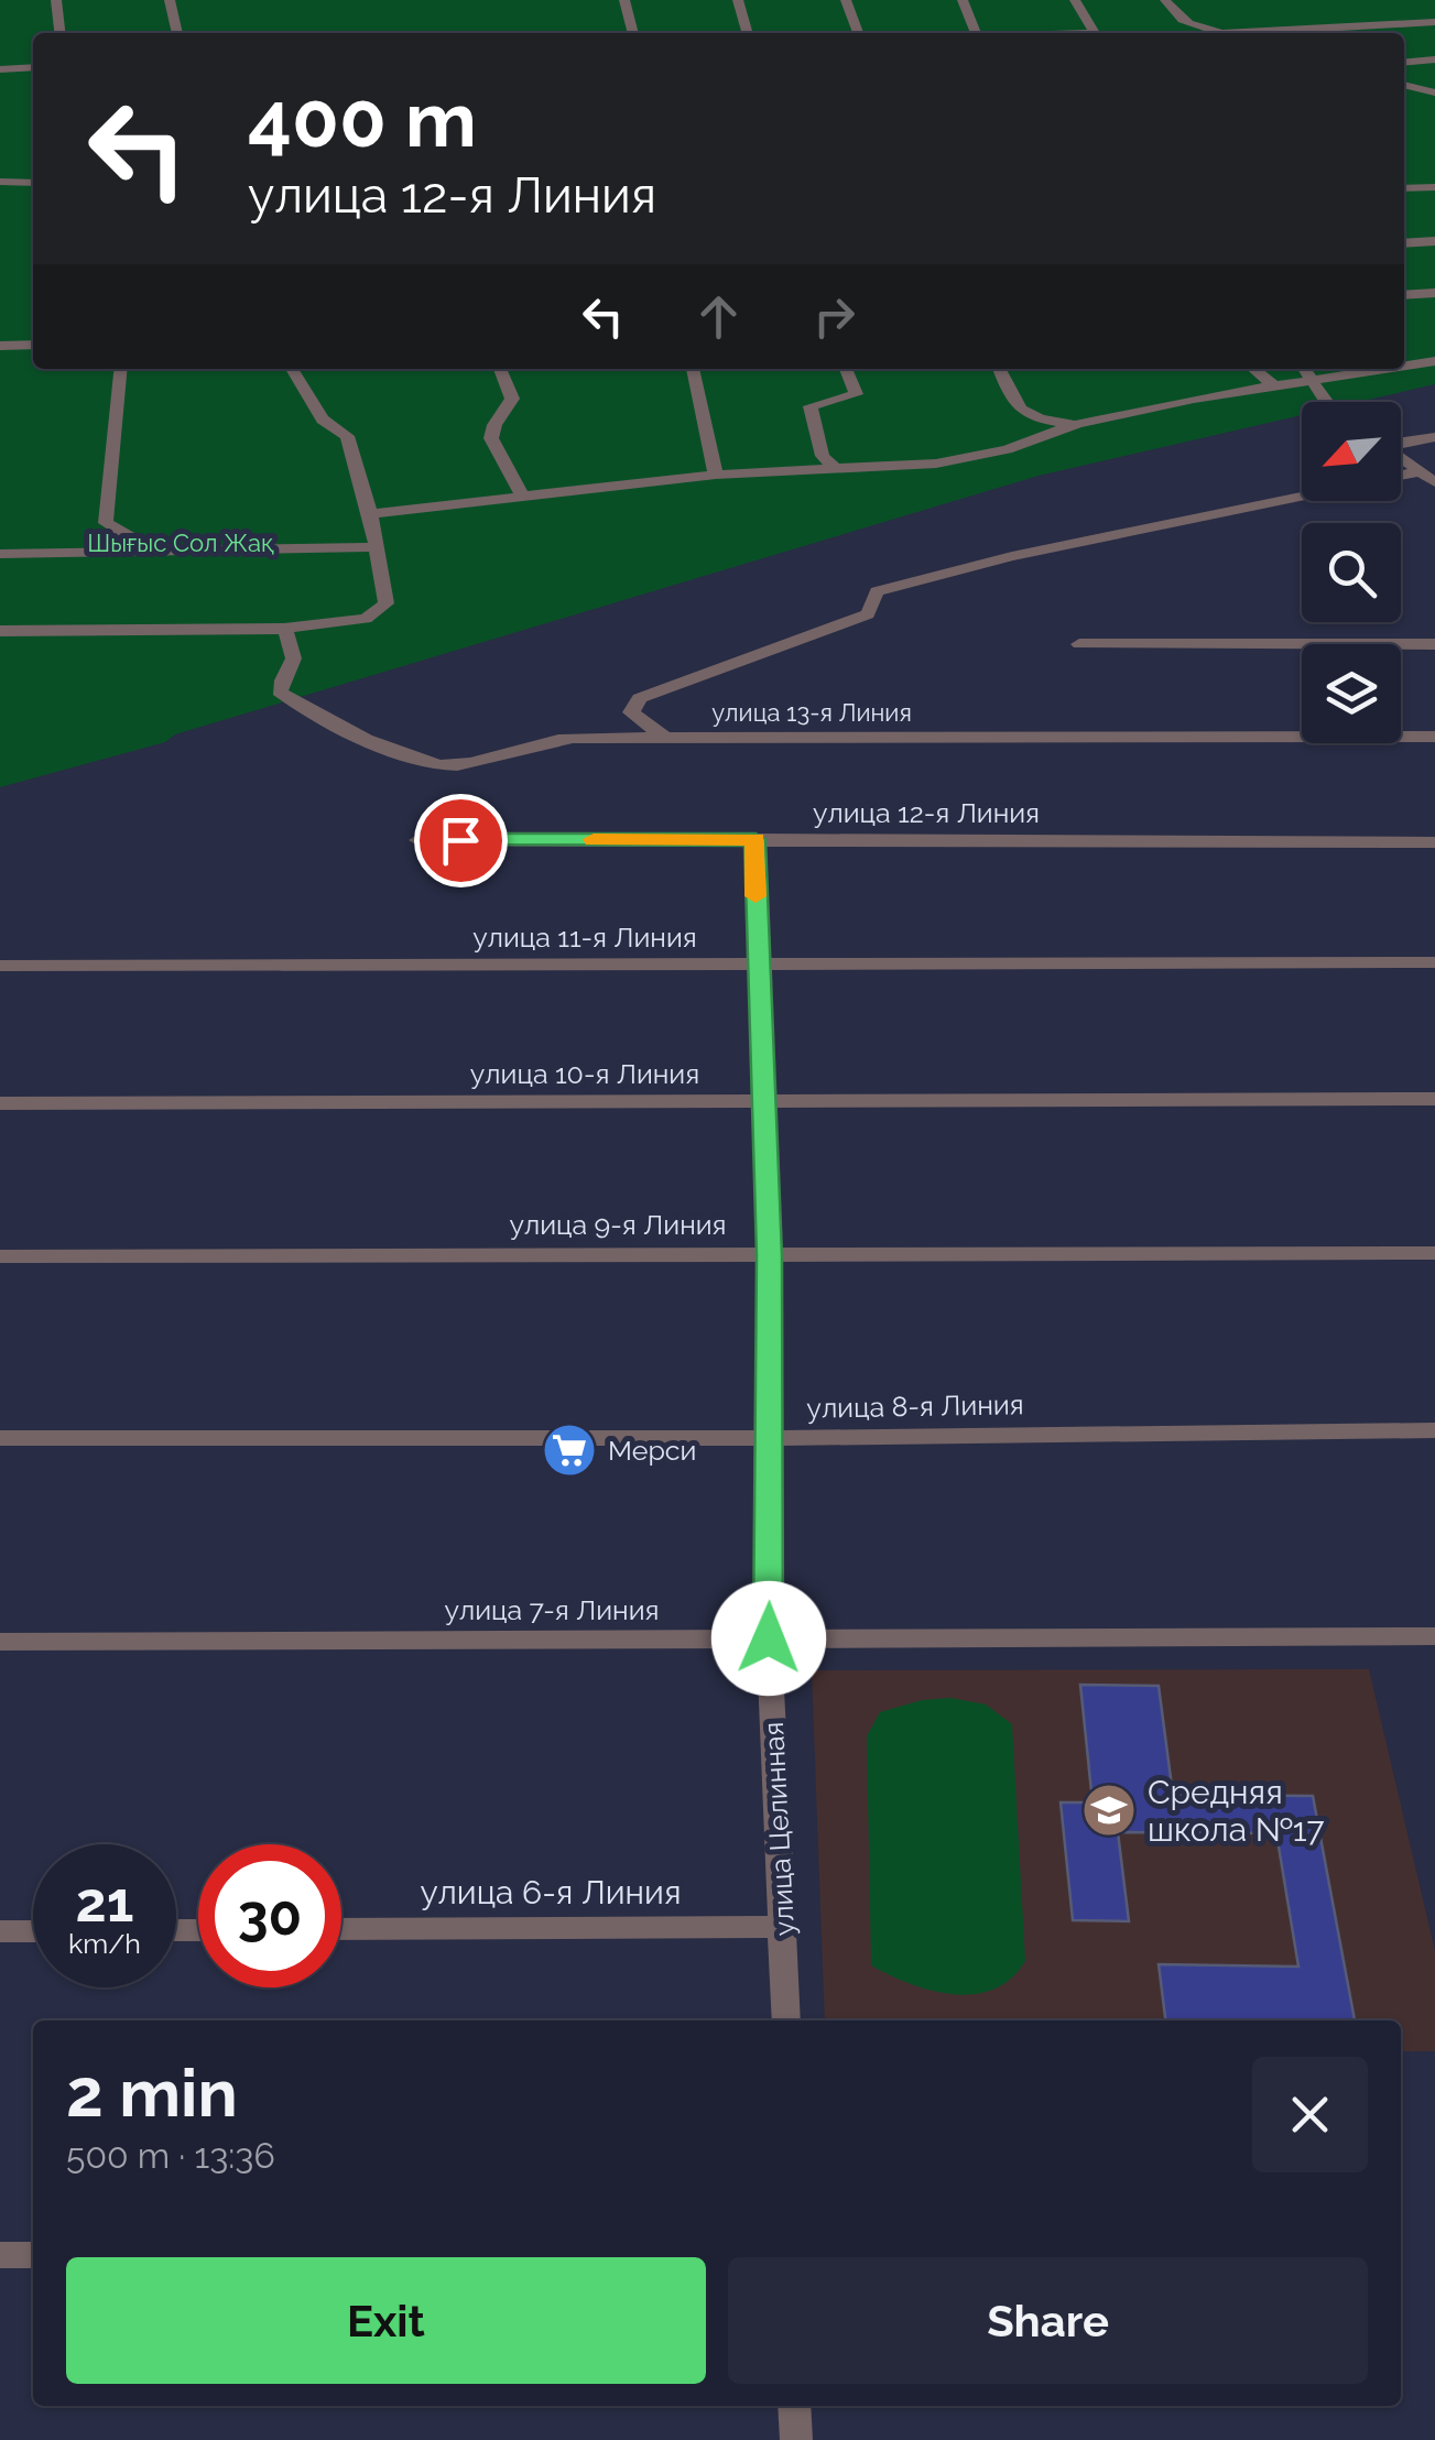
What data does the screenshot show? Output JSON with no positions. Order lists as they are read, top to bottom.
{
  "streets": {
    "street": [
      "улица 13-я Линия",
      "улица 12-я Линия",
      "улица 11-я Линия",
      "улица 10-я Линия",
      "улица 9-я Линия",
      "улица 8-я Линия",
      "улица 7-я Линия",
      "улица Целинная",
      "улица 6-я Линия"
    ]
  },
  "crossings": [
    ["улица 12-я Линия", "улица Целинная"],
    ["улица 11-я Линия", "улица Целинная"],
    ["улица 10-я Линия", "улица Целинная"],
    ["улица 9-я Линия", "улица Целинная"],
    ["улица 8-я Линия", "улица Целинная"],
    ["улица 7-я Линия", "улица Целинная"],
    ["улица Целинная", "улица 6-я Линия"]
  ],
  "parks": ["Шығыс Сол Жақ"],
  "places": {
    "supermarket": ["Мерси"],
    "school or university": ["Средняя школа №17"]
  },
  "north": "bottom left",
  "page": {
    "turn": ["400 m", "улица 12-я Линия"],
    "speed": "21 km/h",
    "limit": "30",
    "heading": ["2 min", "500 m · 13:36"],
    "buttons": ["Exit", "Share"]
  }
}
